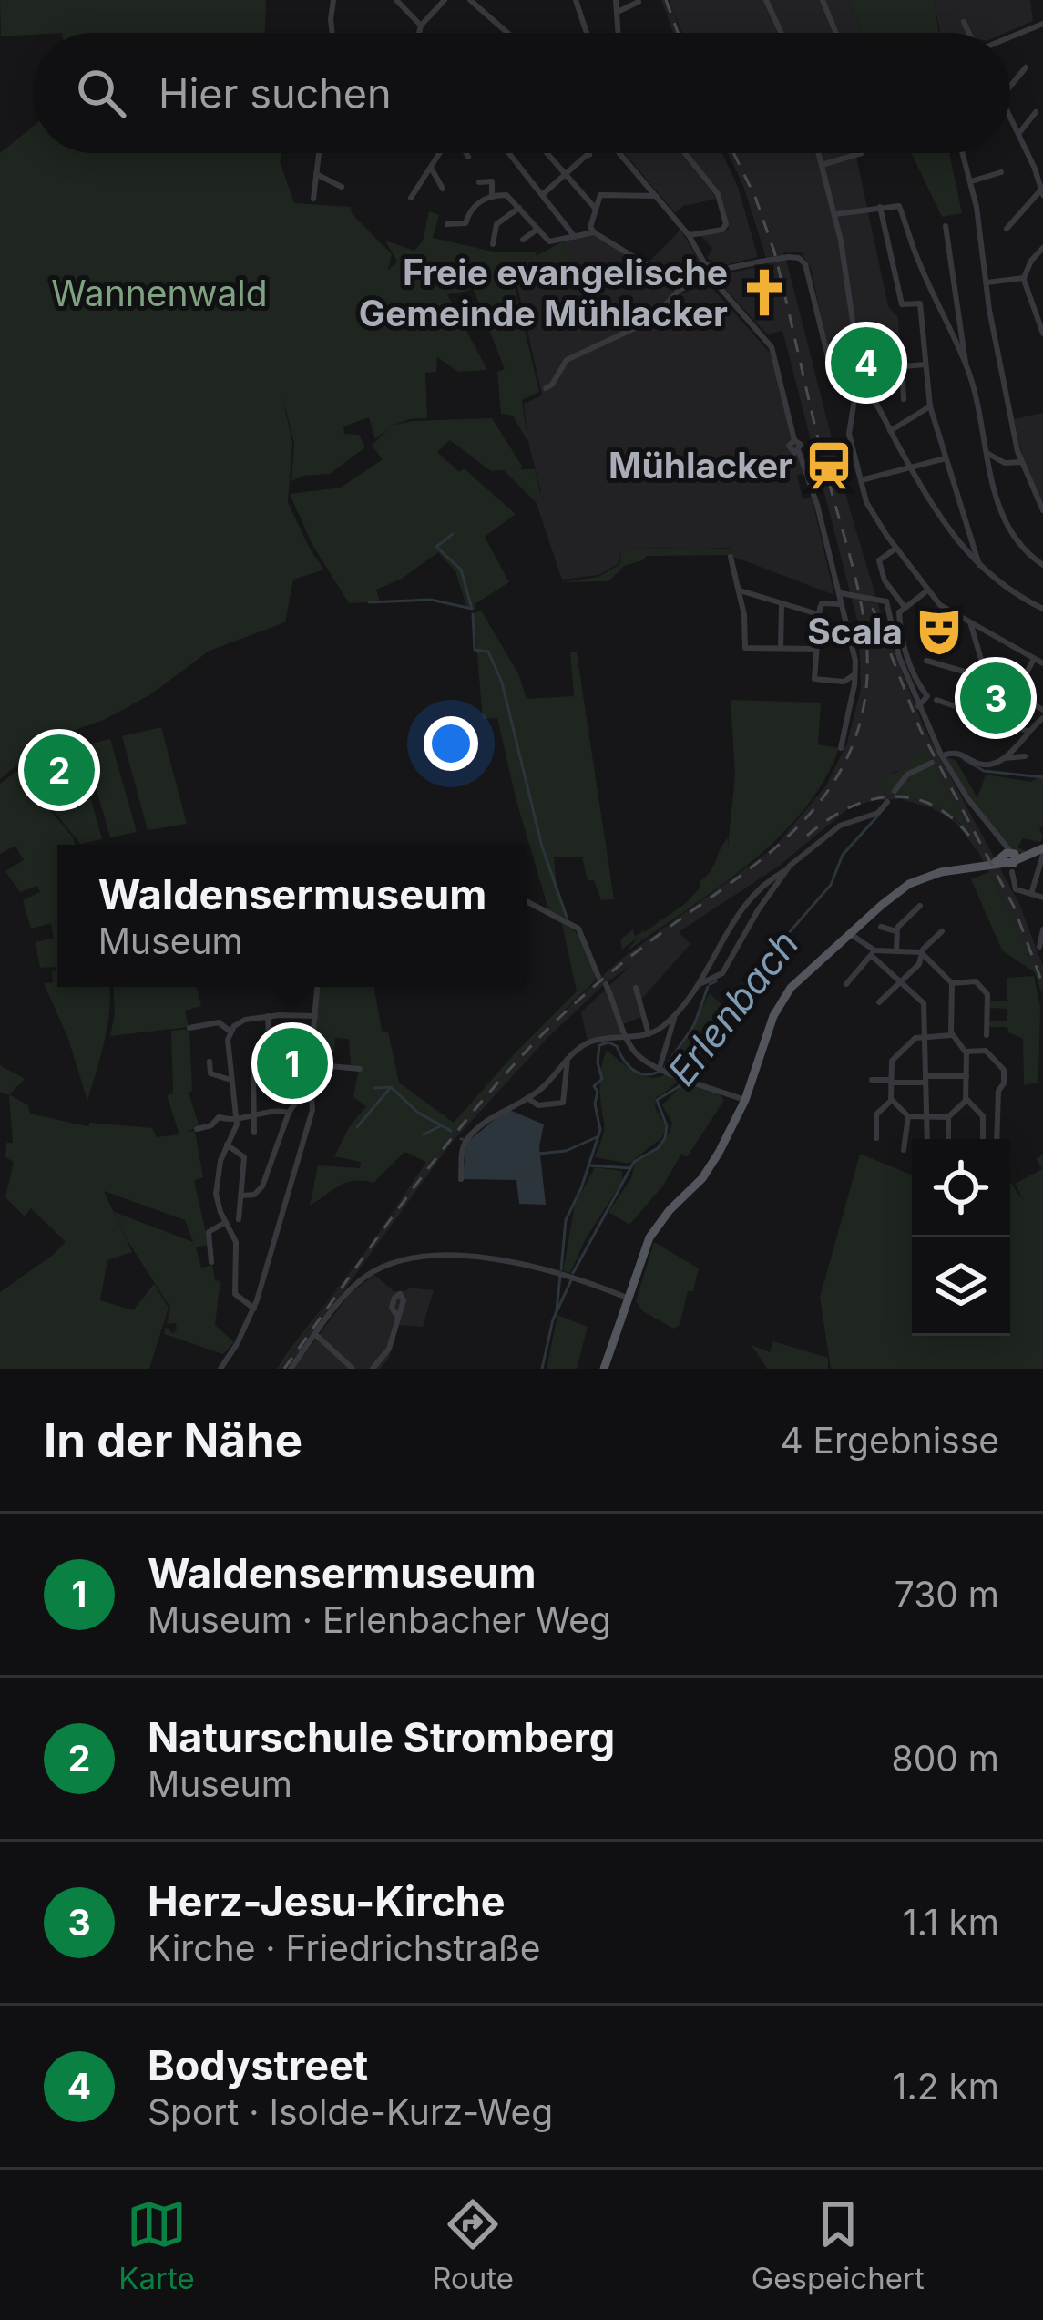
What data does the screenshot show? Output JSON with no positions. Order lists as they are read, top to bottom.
{
  "water": ["Erlenbach"],
  "parks": ["Wannenwald"],
  "places": {
    "church": ["Freie evangelische Gemeinde Mühlacker"],
    "station": ["Mühlacker"],
    "theatre": ["Scala"]
  },
  "page": {
    "search": "Hier suchen",
    "pins": [
      "4",
      "3",
      "2",
      "1"
    ],
    "popup": ["Waldensermuseum", "Museum"],
    "heading": ["In der Nähe", "4 Ergebnisse"],
    "list": [
      {
        "mark": "1",
        "name": "Waldensermuseum",
        "note": "Museum · Erlenbacher Weg",
        "value": "730 m"
      },
      {
        "mark": "2",
        "name": "Naturschule Stromberg",
        "note": "Museum",
        "value": "800 m"
      },
      {
        "mark": "3",
        "name": "Herz-Jesu-Kirche",
        "note": "Kirche · Friedrichstraße",
        "value": "1.1 km"
      },
      {
        "mark": "4",
        "name": "Bodystreet",
        "note": "Sport · Isolde-Kurz-Weg",
        "value": "1.2 km"
      }
    ],
    "nav": ["Karte", "Route", "Gespeichert"]
  }
}
